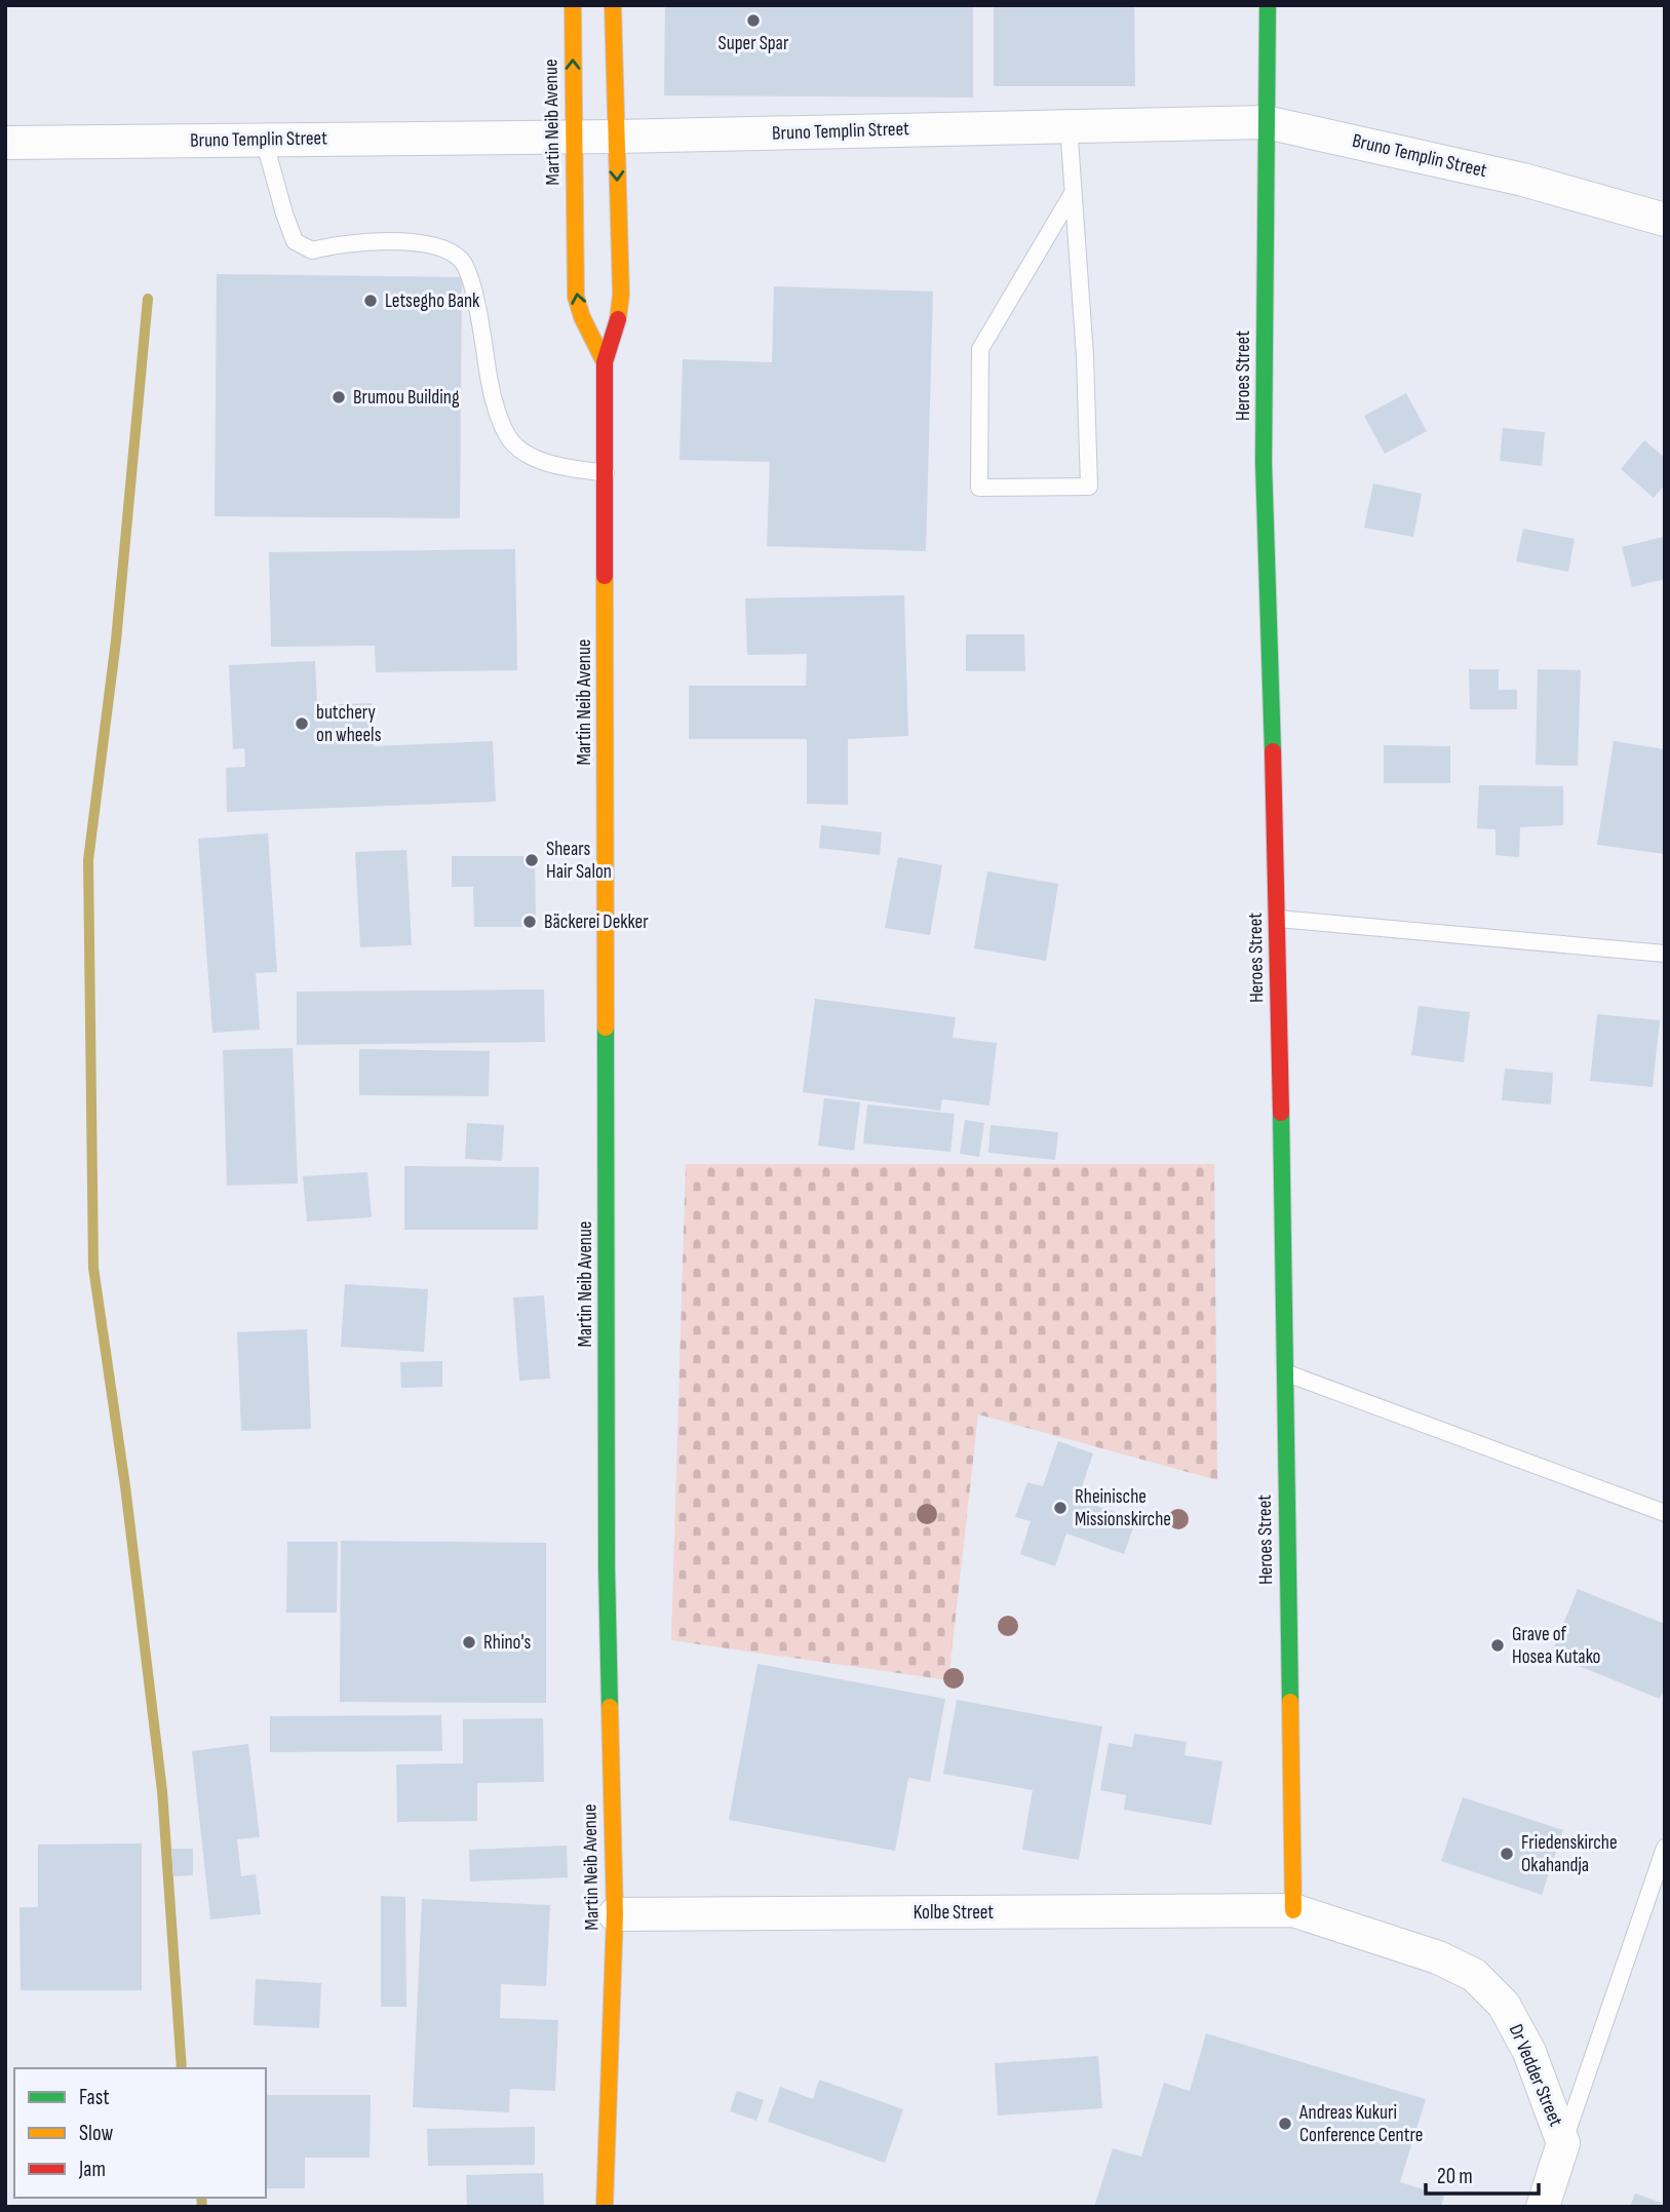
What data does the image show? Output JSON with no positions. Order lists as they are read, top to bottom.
{
  "streets": {
    "main road": ["Martin Neib Avenue", "Heroes Street"],
    "street": ["Bruno Templin Street", "Kolbe Street", "Dr Vedder Street"]
  },
  "crossings": [
    ["Martin Neib Avenue", "Bruno Templin Street"],
    ["Martin Neib Avenue", "Kolbe Street"],
    ["Bruno Templin Street", "Heroes Street"],
    ["Heroes Street", "Kolbe Street"],
    ["Heroes Street", "Dr Vedder Street"],
    ["Kolbe Street", "Dr Vedder Street"]
  ],
  "places": [
    "Super Spar",
    "Letsegho Bank",
    "Brumou Building",
    "butchery on wheels",
    "Shears Hair Salon",
    "Bäckerei Dekker",
    "Rheinische Missionskirche",
    "Rhino's",
    "Grave of Hosea Kutako",
    "Friedenskirche Okahandja",
    "Andreas Kukuri Conference Centre"
  ],
  "legend": ["Fast", "Slow", "Jam"],
  "scale_bar": "20 m"
}
